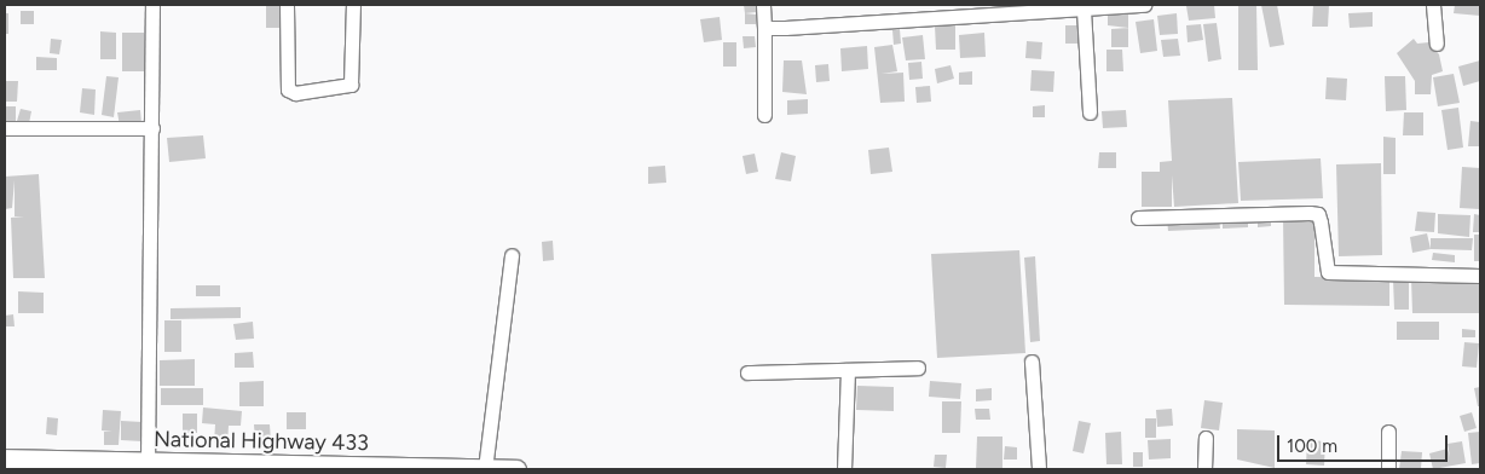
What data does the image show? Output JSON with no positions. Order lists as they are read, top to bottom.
{
  "streets": {
    "main road": ["National Highway 433"]
  },
  "scale_bar": "100 m"
}
